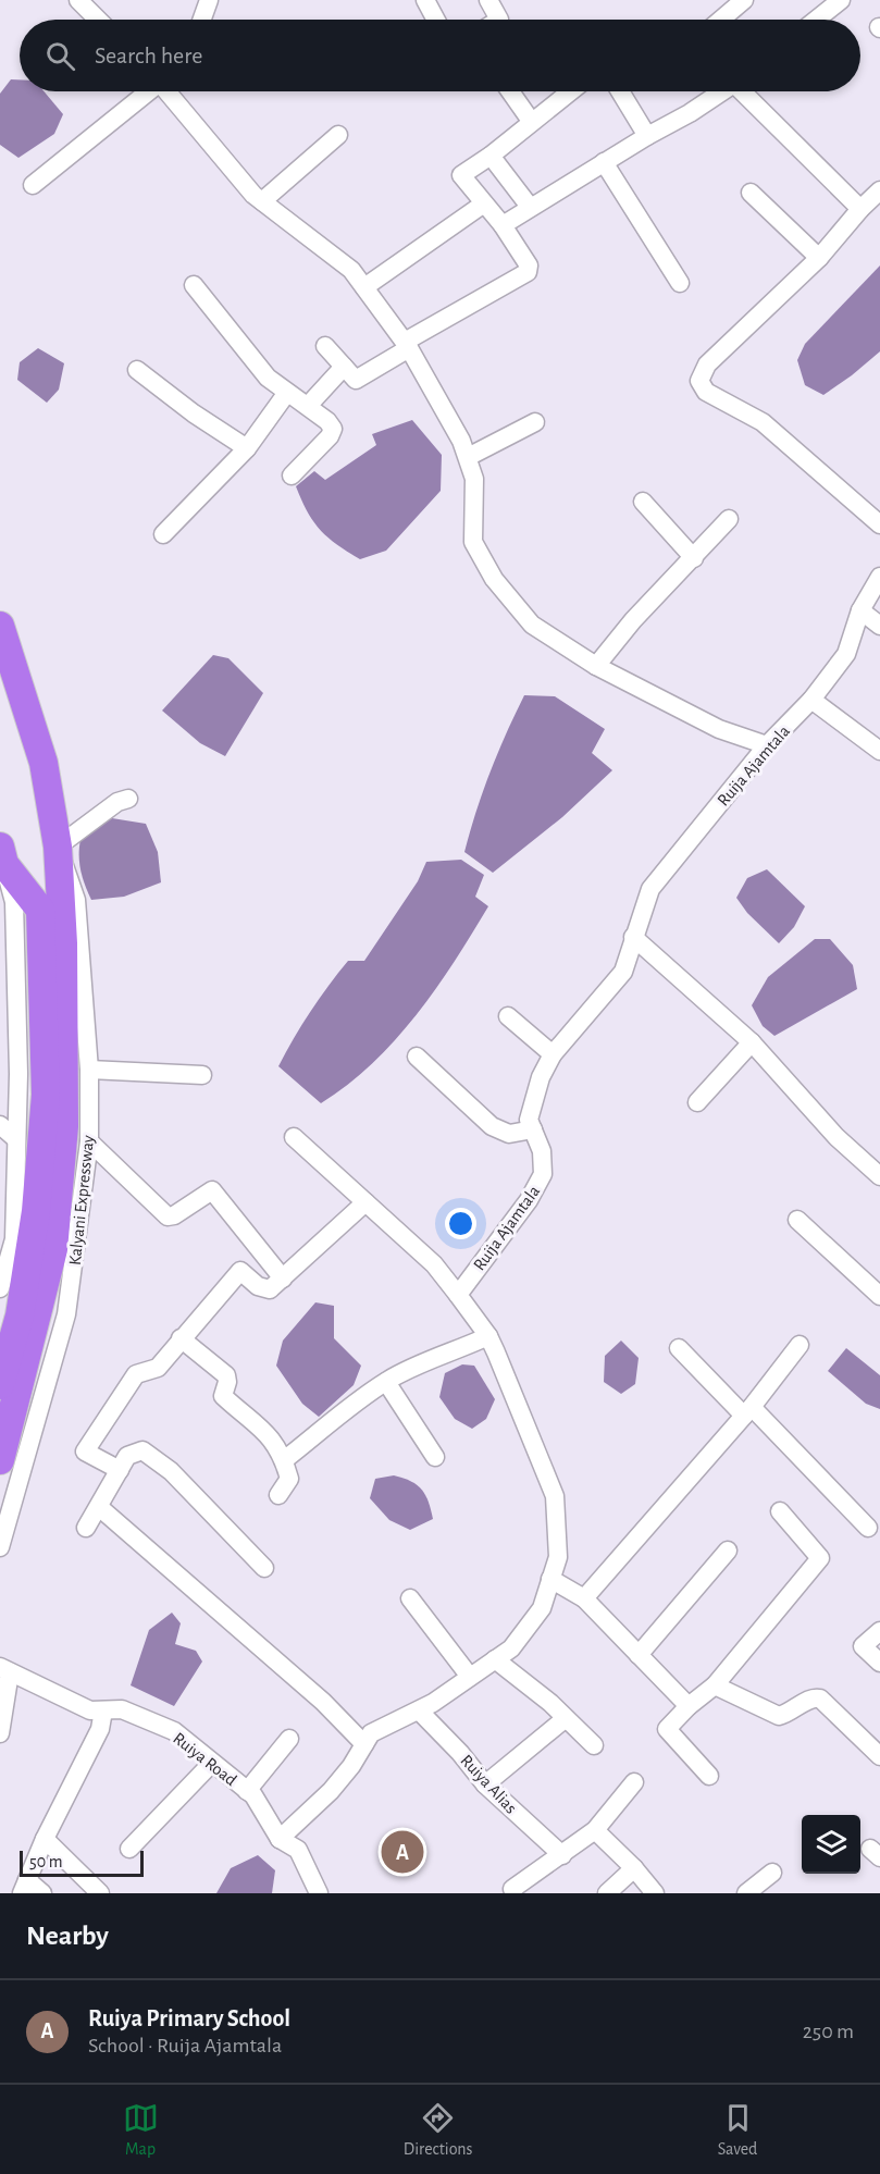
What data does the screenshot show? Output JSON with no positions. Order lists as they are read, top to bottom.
{
  "streets": {
    "highway": ["Kalyani Expressway"],
    "street": ["Ruija Ajamtala", "Ruiya Road", "Ruiya Alias"]
  },
  "scale_bar": "50 m",
  "page": {
    "search": "Search here",
    "pins": "A",
    "scale": "50 m",
    "heading": "Nearby",
    "list": [
      {
        "mark": "A",
        "name": "Ruiya Primary School",
        "note": "School · Ruija Ajamtala",
        "value": "250 m"
      }
    ],
    "nav": ["Map", "Directions", "Saved"]
  }
}
